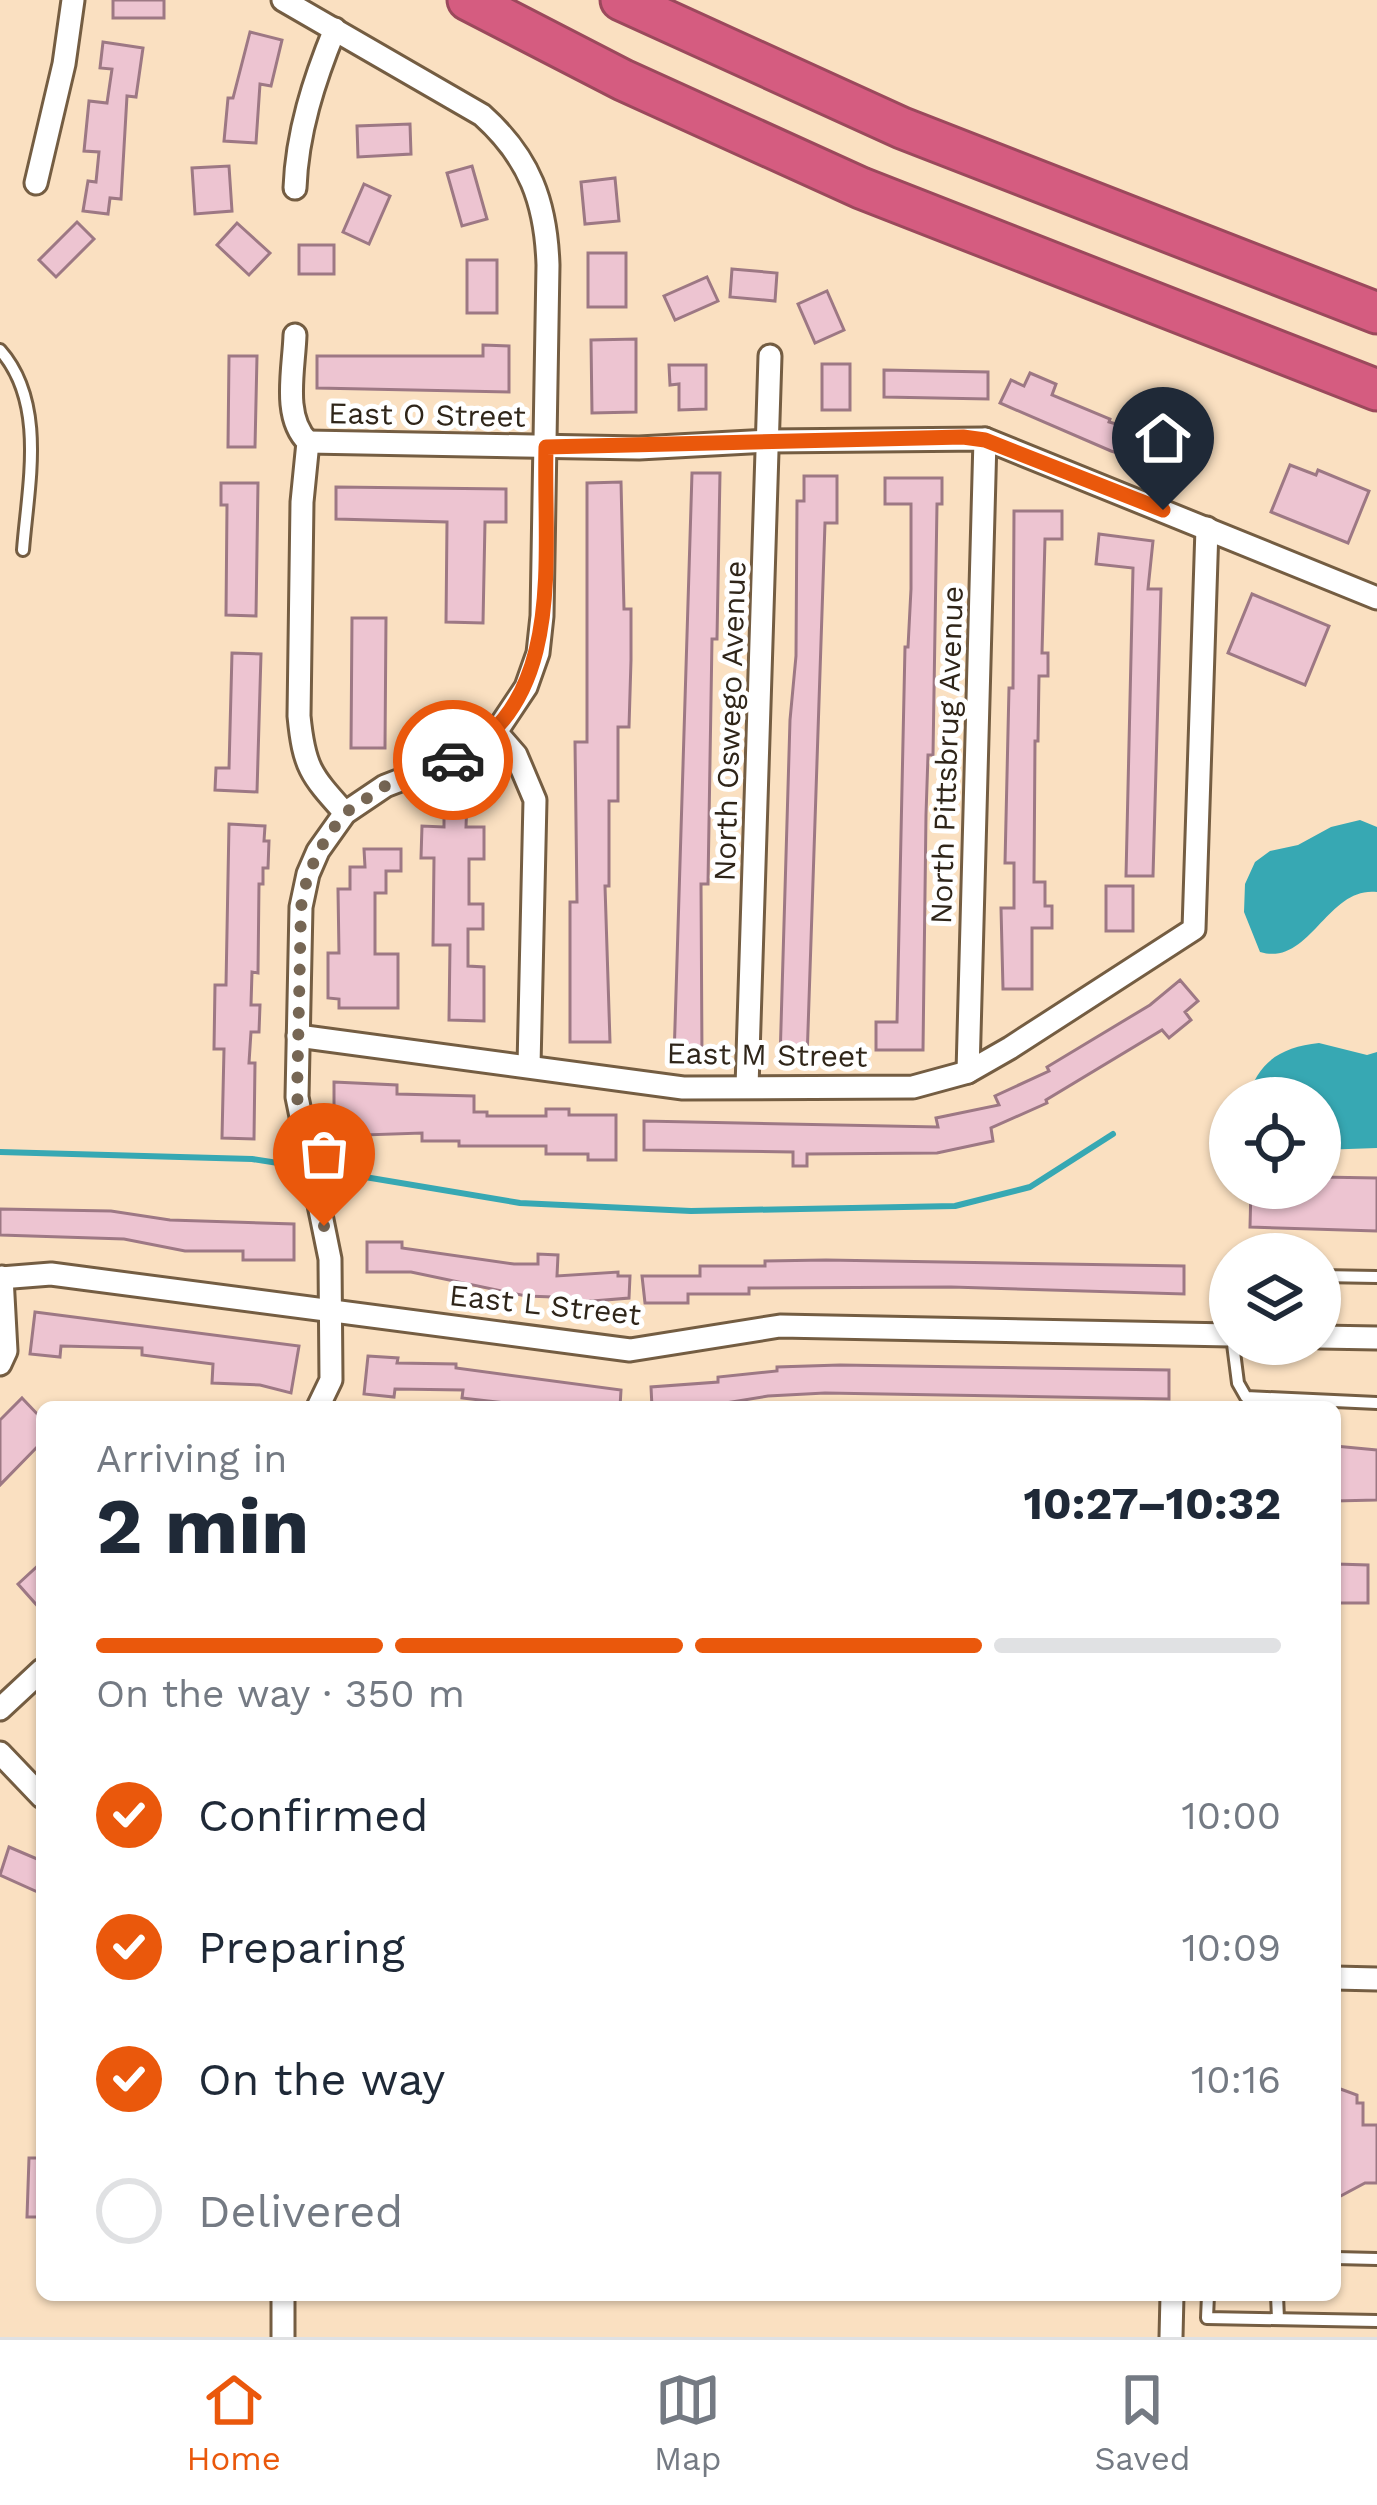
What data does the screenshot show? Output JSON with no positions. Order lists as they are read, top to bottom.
{
  "streets": {
    "street": [
      "East O Street",
      "North Oswego Avenue",
      "North Pittsbrug Avenue",
      "East M Street",
      "East L Street"
    ]
  },
  "crossings": [
    ["East O Street", "North Oswego Avenue"],
    ["East O Street", "North Pittsbrug Avenue"],
    ["East O Street", "East M Street"],
    ["North Oswego Avenue", "East M Street"],
    ["North Pittsbrug Avenue", "East M Street"]
  ],
  "page": {
    "heading": ["2 min", "Arriving in", "10:27–10:32"],
    "bar": "On the way · 350 m",
    "list": [
      ["Confirmed", "10:00"],
      ["Preparing", "10:09"],
      ["On the way", "10:16"],
      "Delivered"
    ],
    "tabs": ["Home", "Map", "Saved"]
  }
}
